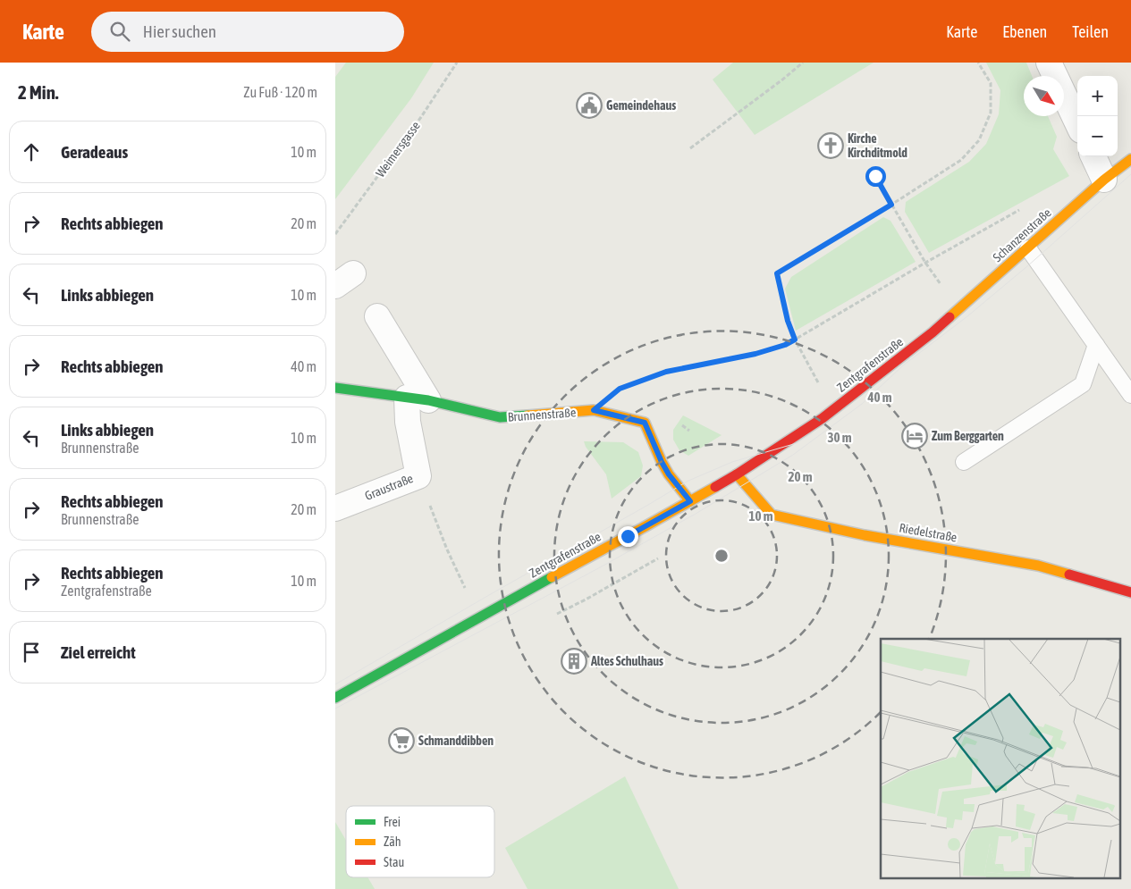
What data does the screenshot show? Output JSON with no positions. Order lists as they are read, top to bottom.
{
  "streets": {
    "street": [
      "Schanzenstraße",
      "Zentgrafenstraße",
      "Brunnenstraße",
      "Graustraße",
      "Riedelstraße"
    ],
    "path": ["Weimersgasse"]
  },
  "crossings": [
    ["Schanzenstraße", "Zentgrafenstraße"],
    ["Zentgrafenstraße", "Brunnenstraße"],
    ["Zentgrafenstraße", "Riedelstraße"],
    ["Brunnenstraße", "Graustraße"]
  ],
  "places": {
    "public building": ["Gemeindehaus"],
    "church": ["Kirche Kirchditmold"],
    "hotel": ["Zum Berggarten"],
    "building": ["Altes Schulhaus"],
    "supermarket": ["Schmanddibben"]
  },
  "legend": ["Frei", "Zäh", "Stau"],
  "north": "bottom right",
  "page": {
    "header": "Karte",
    "search": "Hier suchen",
    "nav": ["Karte", "Ebenen", "Teilen"],
    "heading": ["2 Min.", "Zu Fuß · 120 m"],
    "map_buttons": ["+", "−"],
    "list": [
      ["Geradeaus", "10 m"],
      ["Rechts abbiegen", "20 m"],
      ["Links abbiegen", "10 m"],
      ["Rechts abbiegen", "40 m"],
      ["Links abbiegen", "Brunnenstraße", "10 m"],
      ["Rechts abbiegen", "Brunnenstraße", "20 m"],
      ["Rechts abbiegen", "Zentgrafenstraße", "10 m"],
      "Ziel erreicht"
    ]
  },
  "rings": [
    "40 m",
    "30 m",
    "20 m",
    "10 m"
  ]
}
